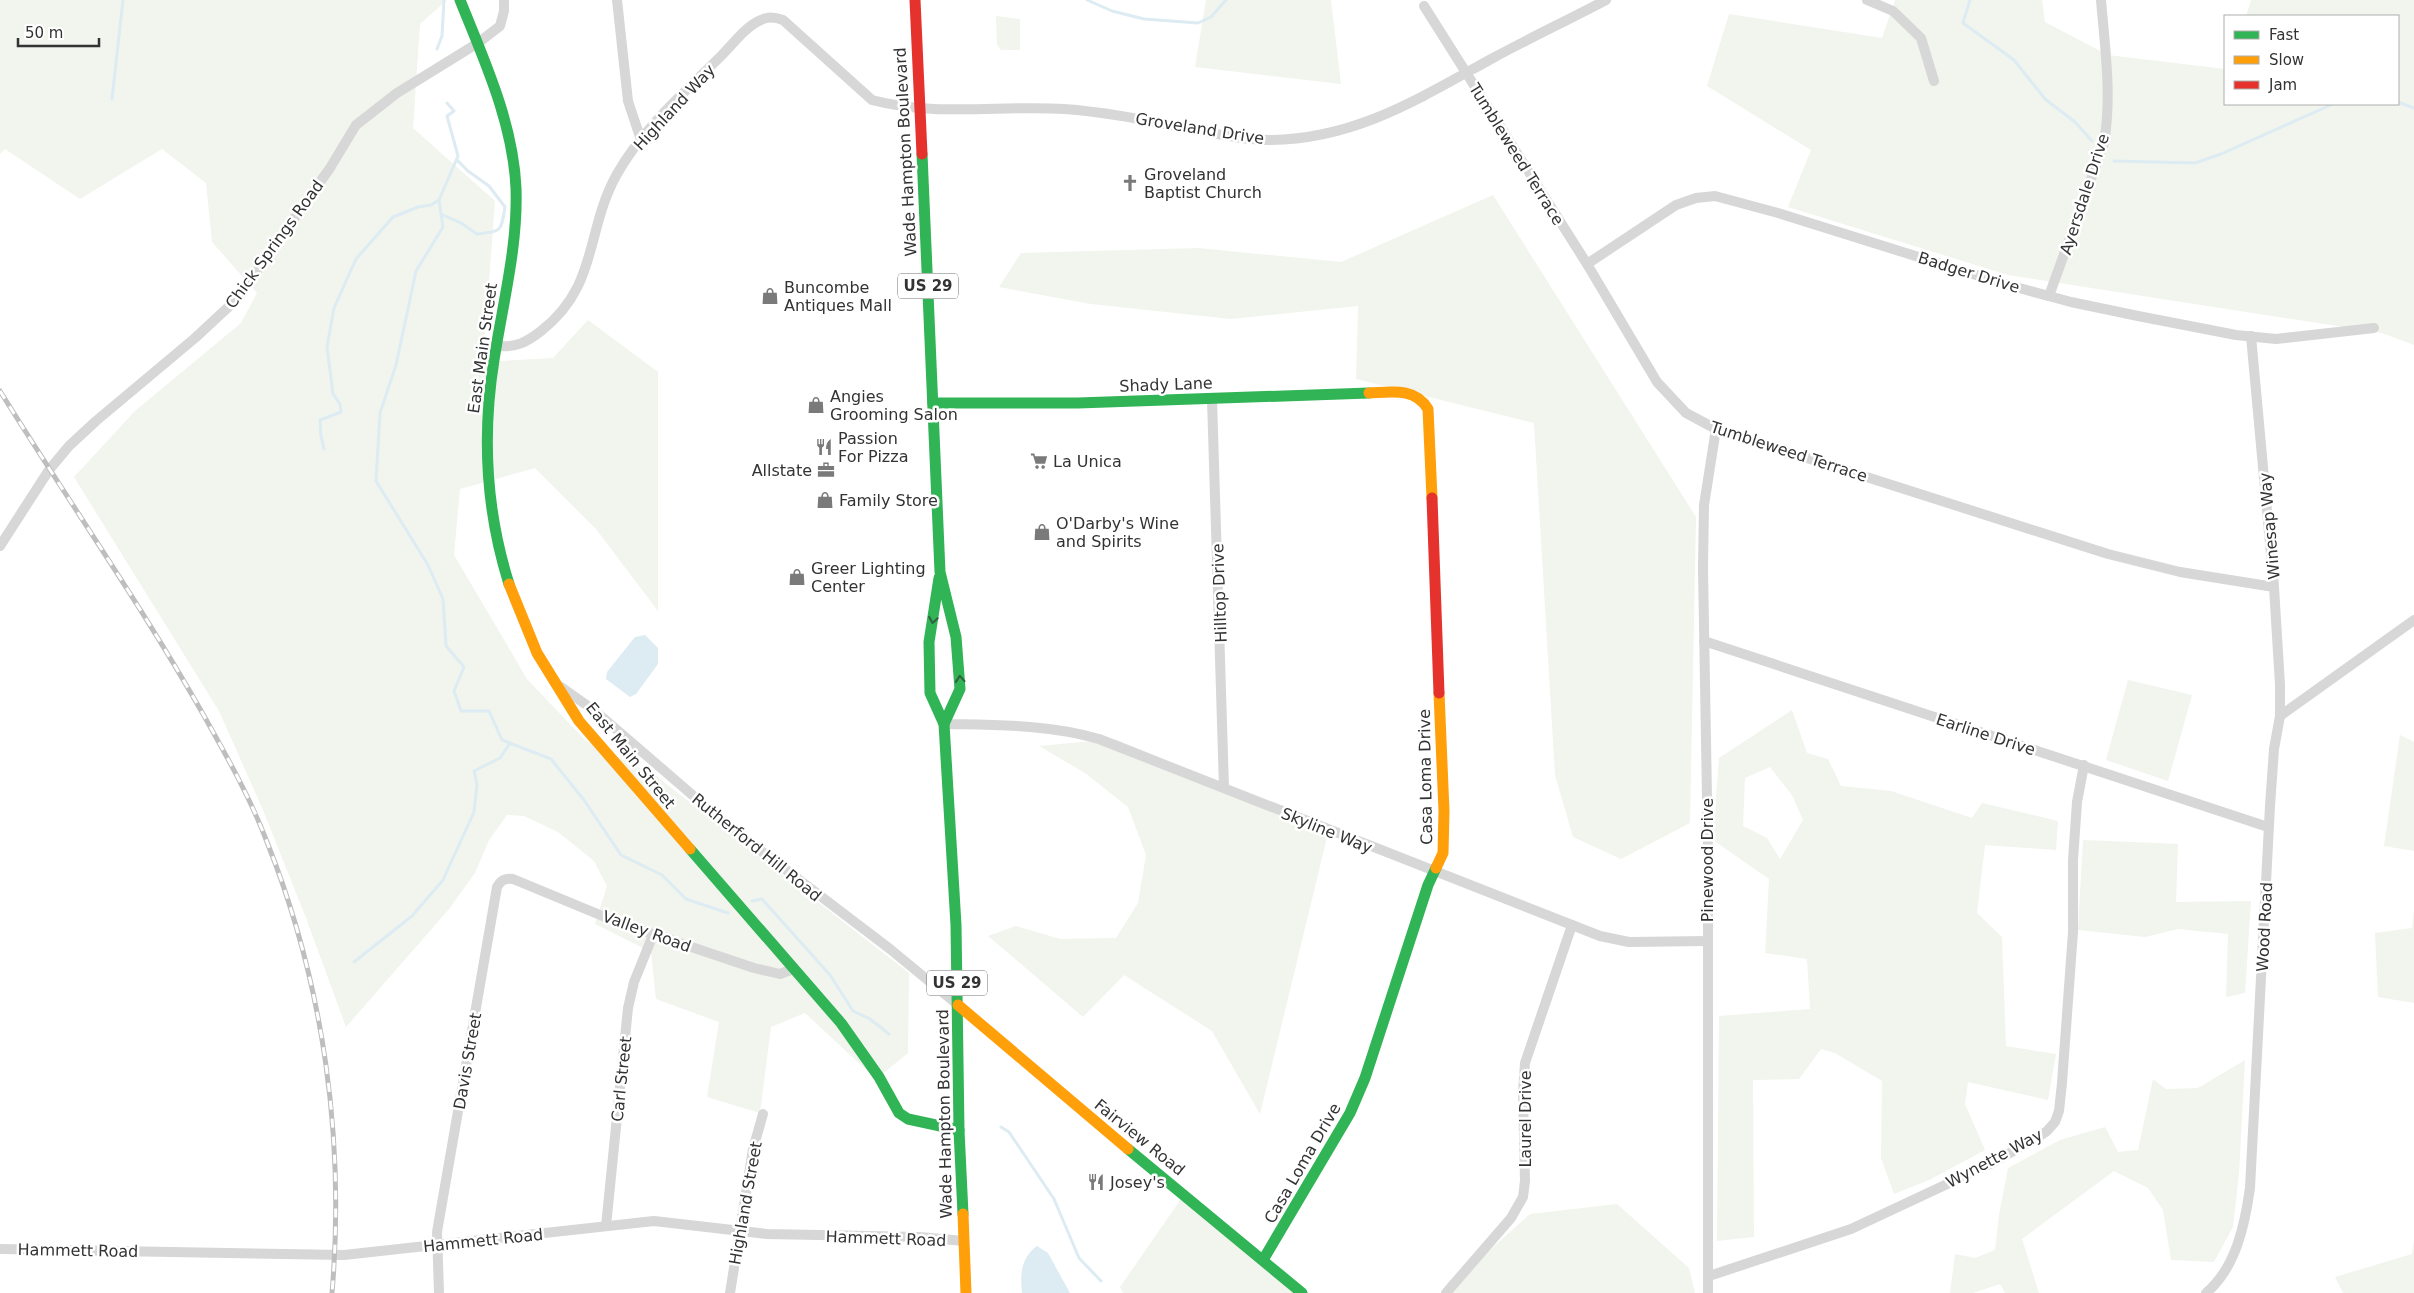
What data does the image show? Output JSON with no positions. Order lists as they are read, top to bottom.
{
  "streets": {
    "street": [
      "Highland Way",
      "Groveland Drive",
      "Wade Hampton Boulevard",
      "Tumbleweed Terrace",
      "Ayersdale Drive",
      "Chick Springs Road",
      "Badger Drive",
      "US 29",
      "East Main Street",
      "Shady Lane",
      "Winesap Way",
      "Hilltop Drive",
      "Earline Drive",
      "Casa Loma Drive",
      "Skyline Way",
      "Rutherford Hill Road",
      "Pinewood Drive",
      "Wood Road",
      "Valley Road",
      "Davis Street",
      "Carl Street",
      "Laurel Drive",
      "Fairview Road",
      "Wynette Way",
      "Highland Street",
      "Hammett Road"
    ]
  },
  "crossings": [
    ["Highland Way", "Groveland Drive"],
    ["Highland Way", "Wade Hampton Boulevard"],
    ["Highland Way", "East Main Street"],
    ["Groveland Drive", "Wade Hampton Boulevard"],
    ["Groveland Drive", "Tumbleweed Terrace"],
    ["Wade Hampton Boulevard", "East Main Street"],
    ["Wade Hampton Boulevard", "Shady Lane"],
    ["Wade Hampton Boulevard", "Skyline Way"],
    ["Wade Hampton Boulevard", "Rutherford Hill Road"],
    ["Wade Hampton Boulevard", "Fairview Road"],
    ["Wade Hampton Boulevard", "Hammett Road"],
    ["Tumbleweed Terrace", "Badger Drive"],
    ["Tumbleweed Terrace", "Winesap Way"],
    ["Tumbleweed Terrace", "Pinewood Drive"],
    ["Ayersdale Drive", "Badger Drive"],
    ["Chick Springs Road", "East Main Street"],
    ["Badger Drive", "Winesap Way"],
    ["East Main Street", "Rutherford Hill Road"],
    ["East Main Street", "Valley Road"],
    ["Shady Lane", "Hilltop Drive"],
    ["Shady Lane", "Casa Loma Drive"],
    ["Winesap Way", "Wood Road"],
    ["Hilltop Drive", "Skyline Way"],
    ["Earline Drive", "Pinewood Drive"],
    ["Earline Drive", "Wood Road"],
    ["Earline Drive", "Wynette Way"],
    ["Casa Loma Drive", "Skyline Way"],
    ["Casa Loma Drive", "Fairview Road"],
    ["Skyline Way", "Pinewood Drive"],
    ["Skyline Way", "Laurel Drive"],
    ["Rutherford Hill Road", "Fairview Road"],
    ["Pinewood Drive", "Wynette Way"],
    ["Valley Road", "Davis Street"],
    ["Valley Road", "Carl Street"],
    ["Davis Street", "Hammett Road"],
    ["Carl Street", "Hammett Road"],
    ["Highland Street", "Hammett Road"]
  ],
  "places": {
    "church": ["Groveland Baptist Church"],
    "shop": [
      "Buncombe Antiques Mall",
      "Angies Grooming Salon",
      "Family Store",
      "O'Darby's Wine and Spirits",
      "Greer Lighting Center"
    ],
    "restaurant": ["Passion For Pizza", "Josey's"],
    "supermarket": ["La Unica"],
    "office": ["Allstate"]
  },
  "legend": ["Fast", "Slow", "Jam"],
  "scale_bar": "50 m"
}
